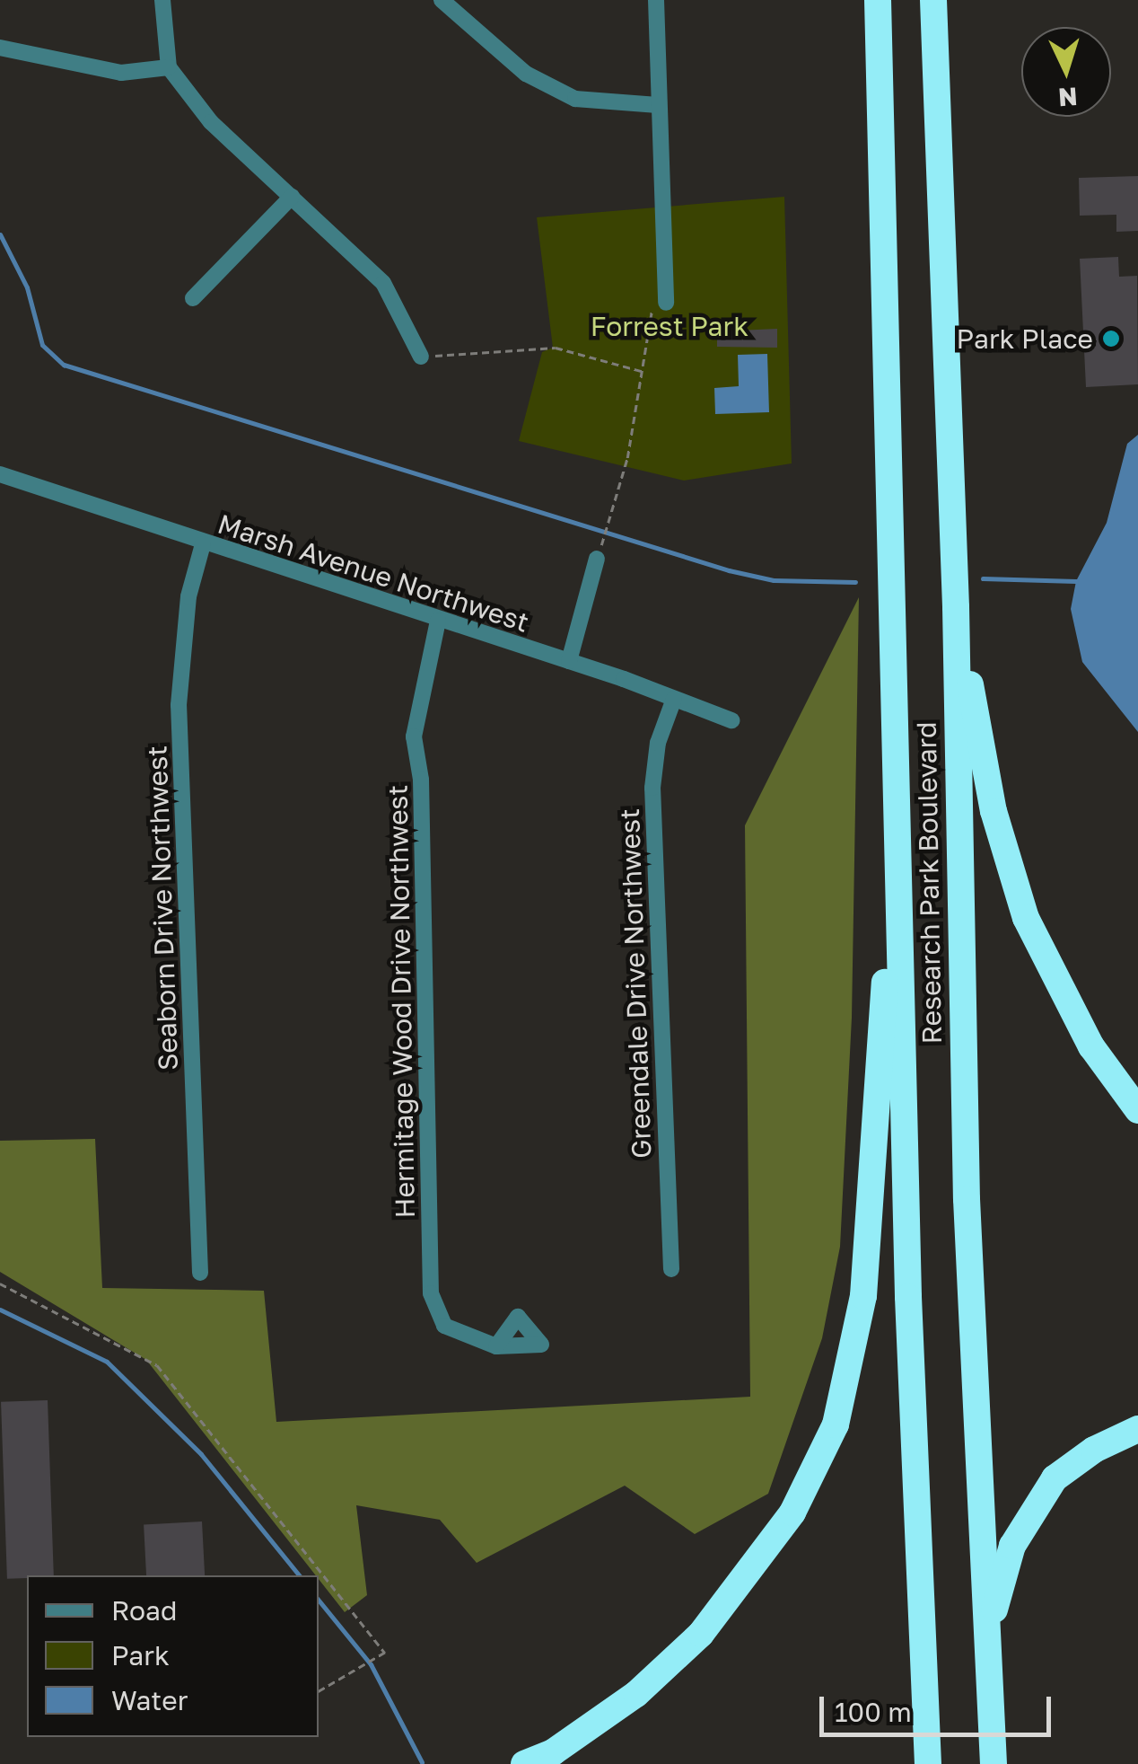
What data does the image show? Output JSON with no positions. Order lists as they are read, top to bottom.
{
  "streets": {
    "highway": ["Research Park Boulevard"],
    "street": [
      "Marsh Avenue Northwest",
      "Seaborn Drive Northwest",
      "Greendale Drive Northwest",
      "Hermitage Wood Drive Northwest"
    ]
  },
  "crossings": [
    ["Marsh Avenue Northwest", "Seaborn Drive Northwest"],
    ["Marsh Avenue Northwest", "Greendale Drive Northwest"],
    ["Marsh Avenue Northwest", "Hermitage Wood Drive Northwest"]
  ],
  "parks": ["Forrest Park"],
  "places": ["Park Place"],
  "legend": ["Road", "Park", "Water"],
  "scale_bar": "100 m",
  "north": "bottom"
}
